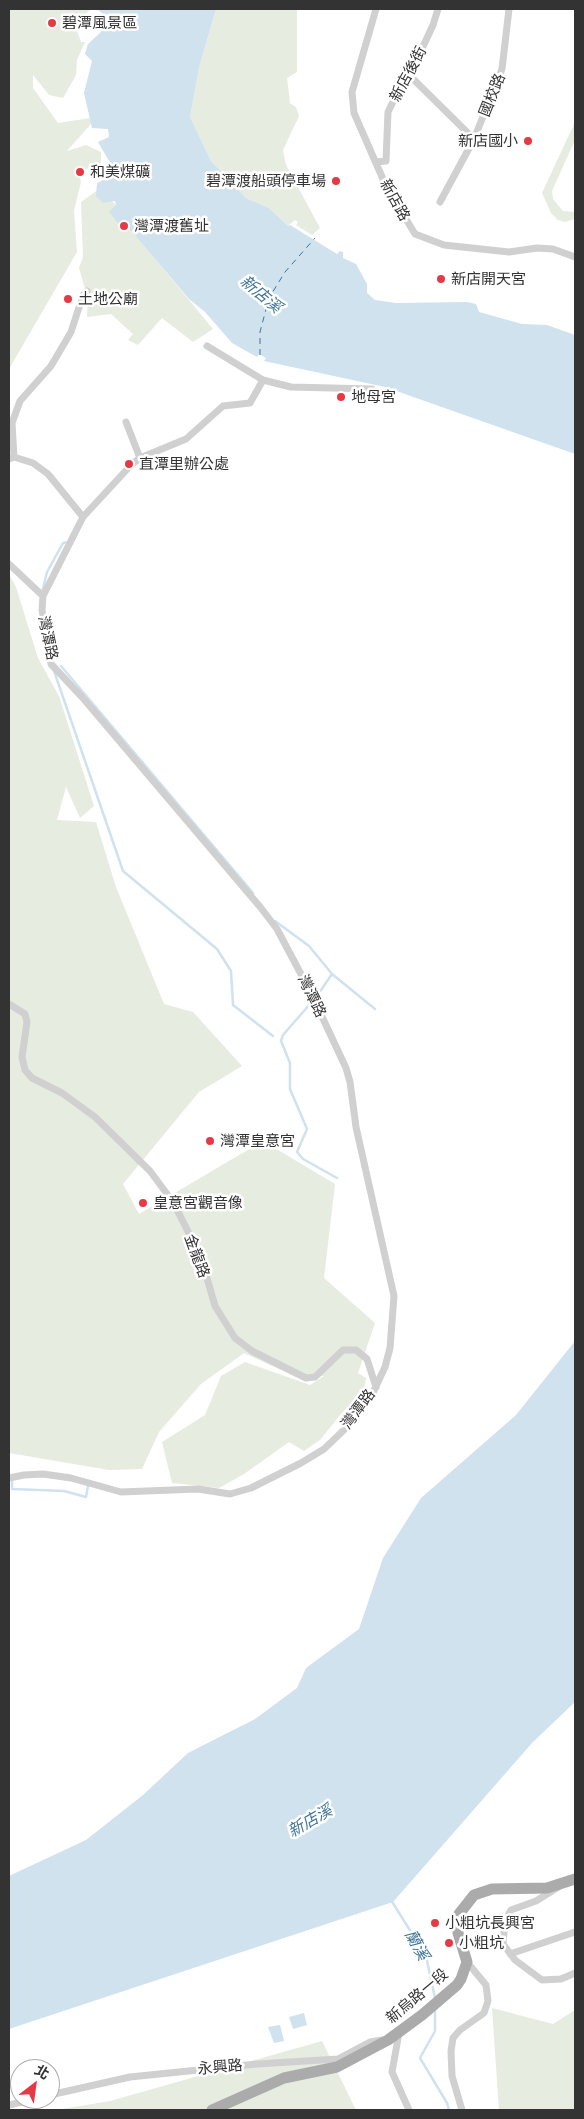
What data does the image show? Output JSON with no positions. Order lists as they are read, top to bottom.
{
  "streets": {
    "main road": ["新烏路一段"],
    "street": [
      "新店後街",
      "國校路",
      "新店路",
      "灣潭路",
      "金龍路",
      "永興路"
    ]
  },
  "crossings": [
    ["新店後街", "新店路"],
    ["灣潭路", "金龍路"],
    ["新烏路一段", "永興路"]
  ],
  "water": ["新店溪", "蘭溪"],
  "places": [
    "碧潭風景區",
    "新店國小",
    "和美煤礦",
    "碧潭渡船頭停車場",
    "灣潭渡舊址",
    "新店開天宮",
    "土地公廟",
    "地母宮",
    "直潭里辦公處",
    "灣潭皇意宮",
    "皇意宮觀音像",
    "小粗坑長興宮",
    "小粗坑"
  ],
  "north": "top right"
}
